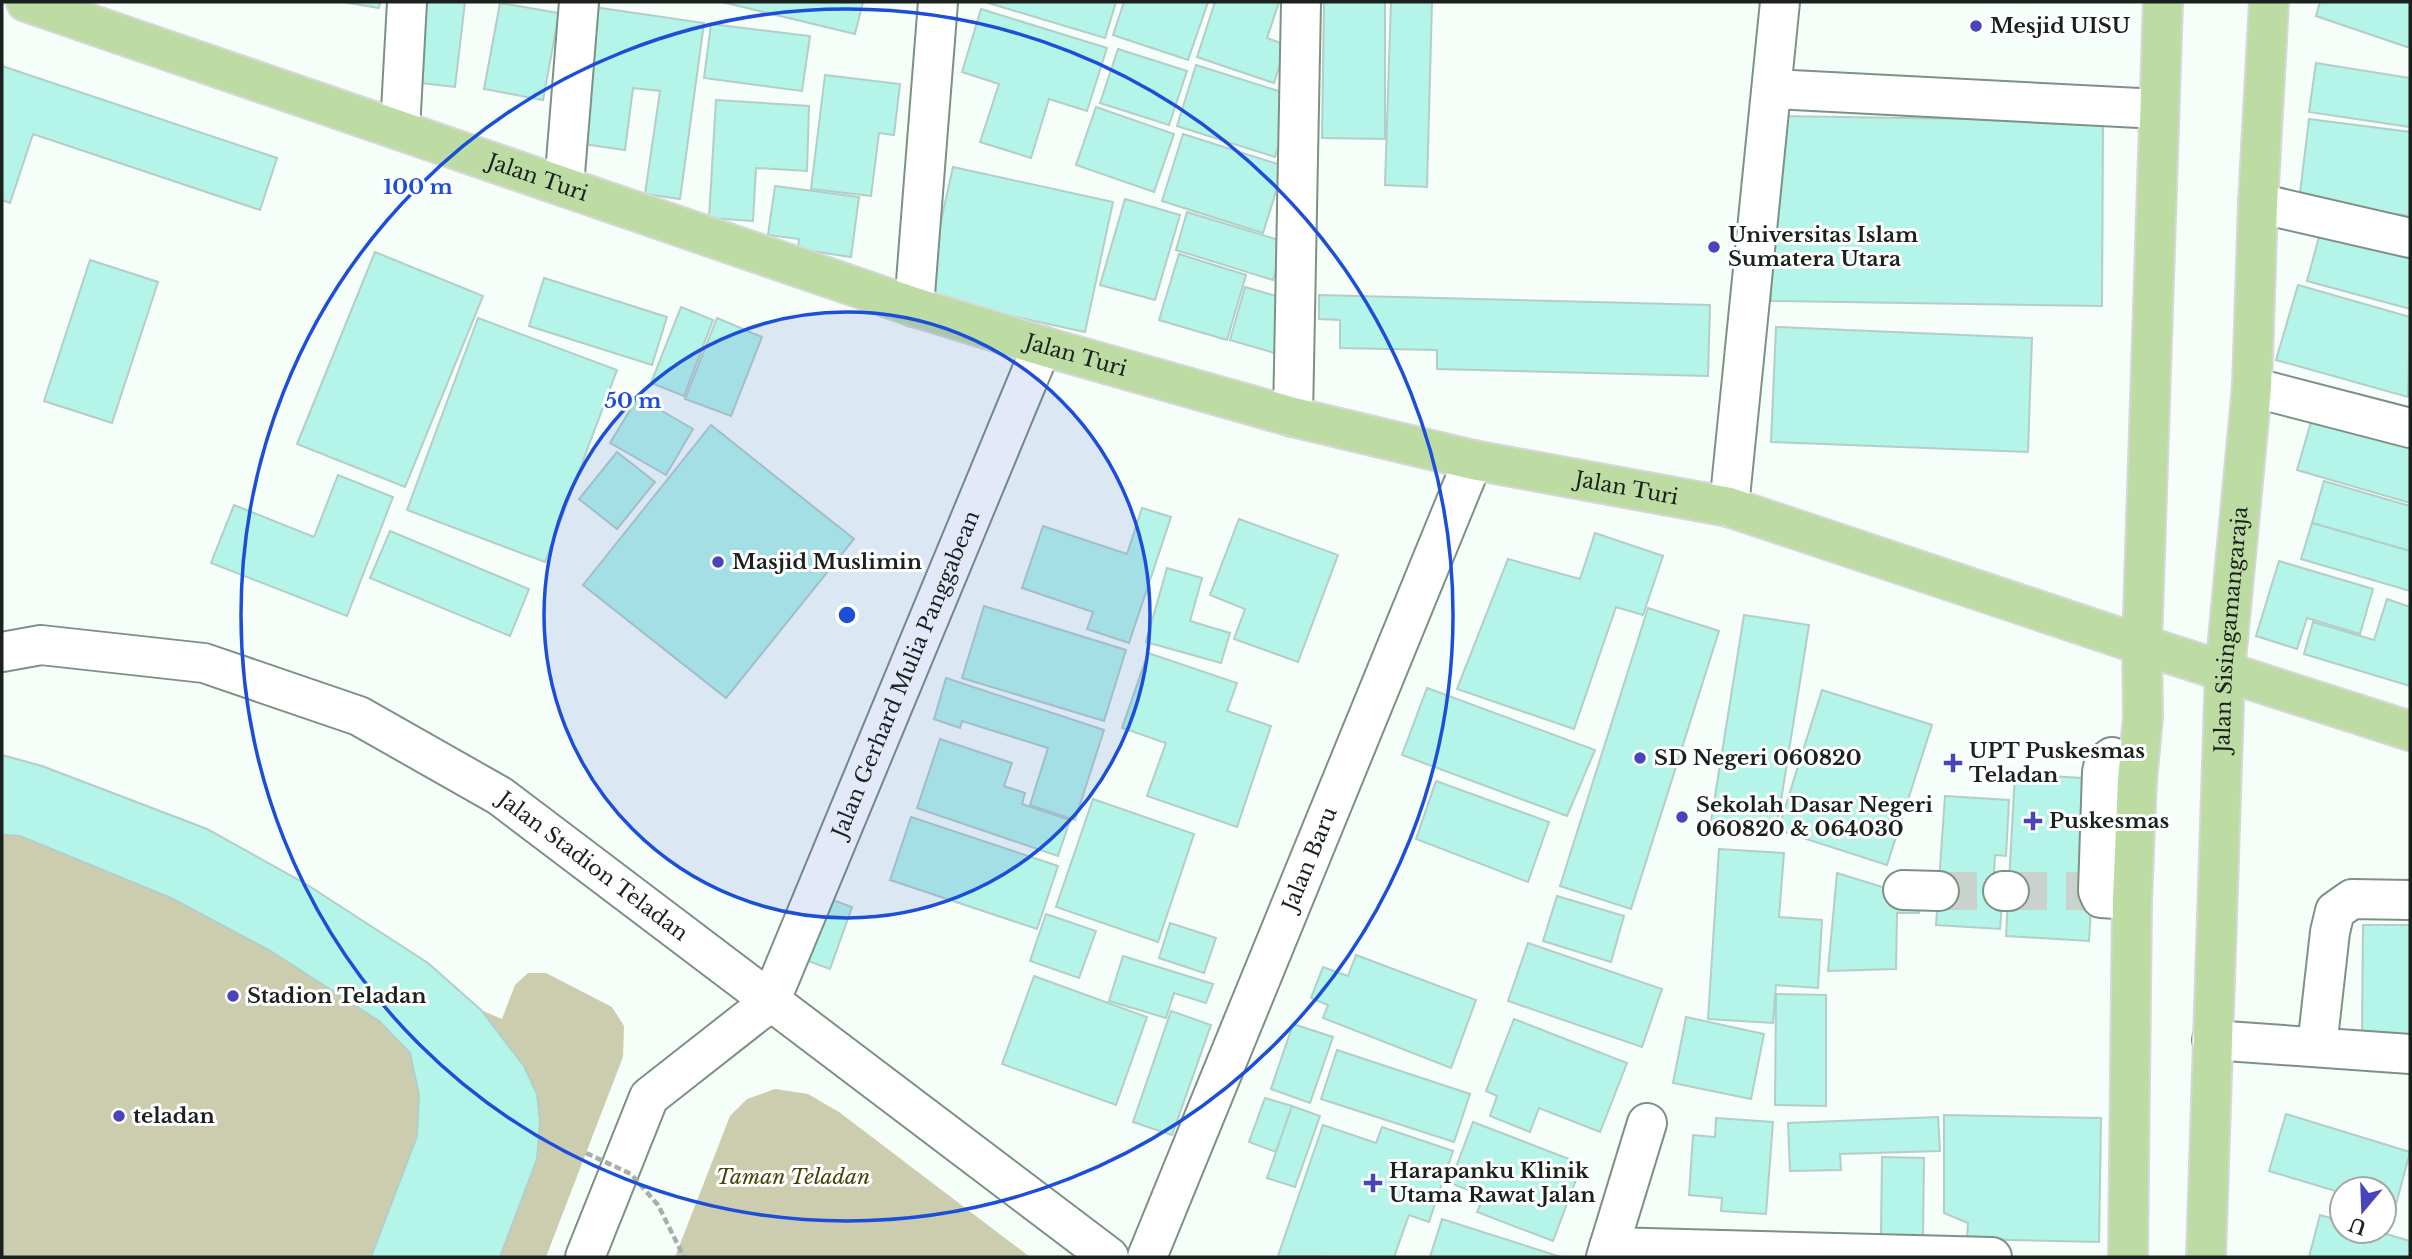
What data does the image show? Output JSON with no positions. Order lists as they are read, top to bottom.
{
  "streets": {
    "main road": ["Jalan Turi", "Jalan Sisingamangaraja"],
    "street": ["Jalan Gerhard Mulia Panggabean", "Jalan Baru", "Jalan Stadion Teladan"]
  },
  "crossings": [
    ["Jalan Turi", "Jalan Sisingamangaraja"],
    ["Jalan Turi", "Jalan Gerhard Mulia Panggabean"],
    ["Jalan Turi", "Jalan Baru"],
    ["Jalan Gerhard Mulia Panggabean", "Jalan Stadion Teladan"]
  ],
  "parks": ["Taman Teladan"],
  "places": {
    "other": [
      "Mesjid UISU",
      "Universitas Islam Sumatera Utara",
      "Masjid Muslimin",
      "SD Negeri 060820",
      "Sekolah Dasar Negeri 060820 & 064030",
      "Stadion Teladan",
      "teladan"
    ],
    "health": ["UPT Puskesmas Teladan", "Puskesmas", "Harapanku Klinik Utama Rawat Jalan"]
  },
  "north": "bottom",
  "rings": ["100 m", "50 m"]
}
